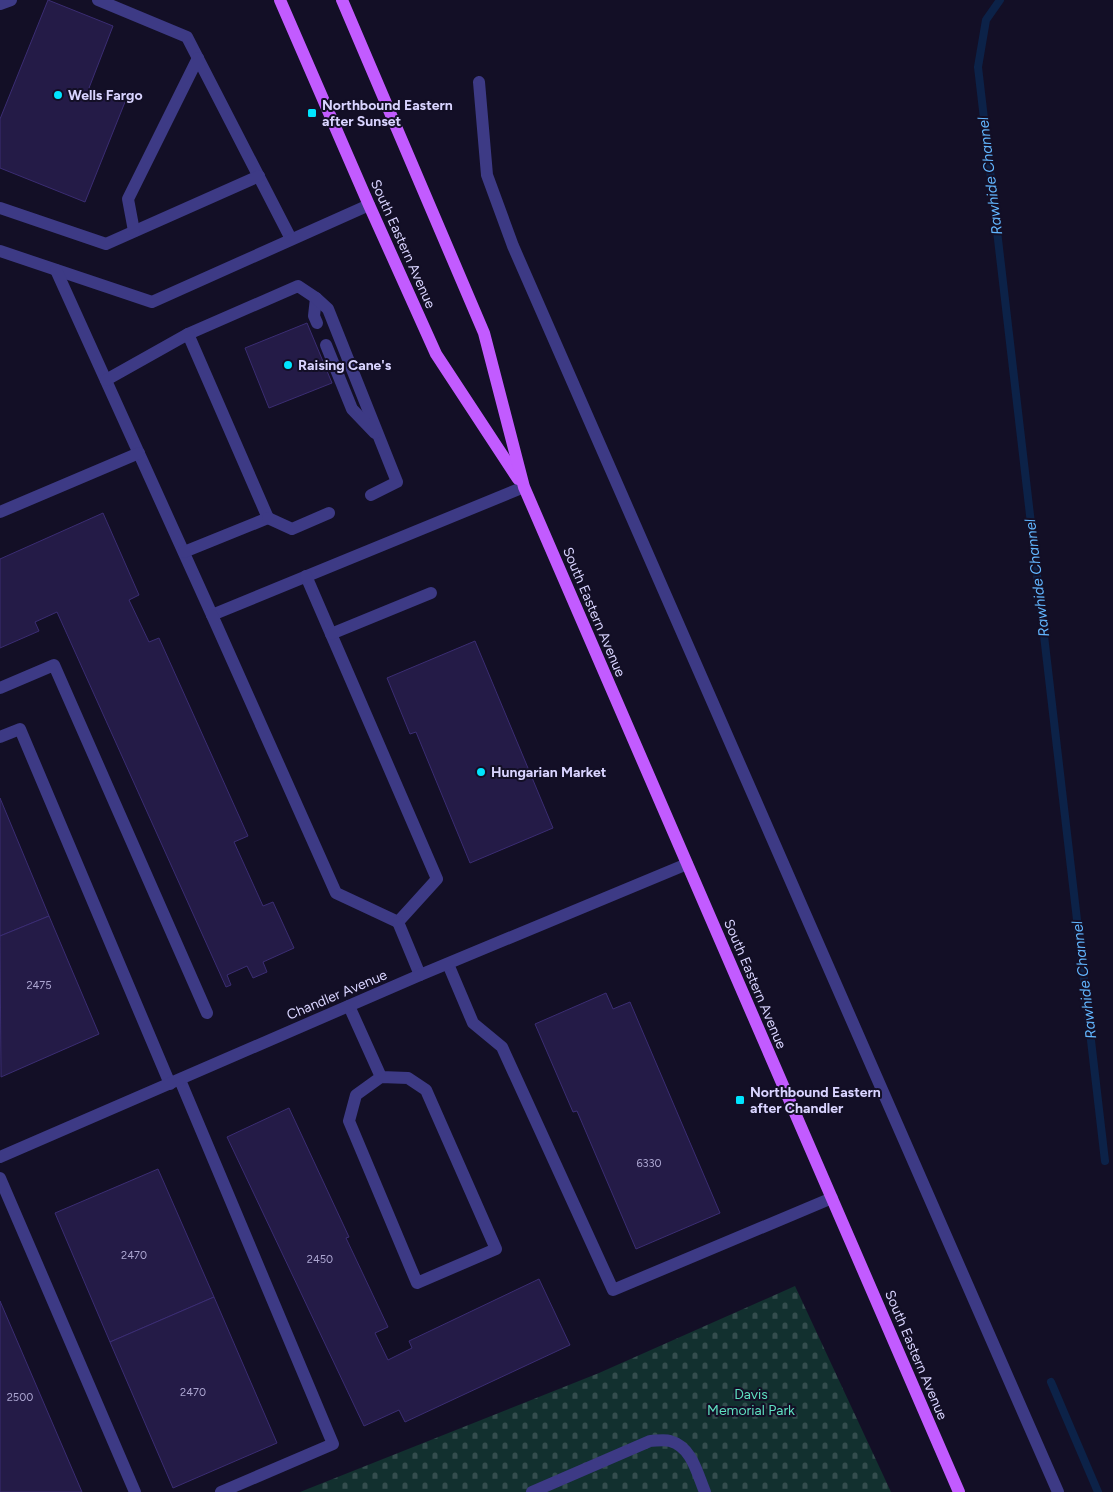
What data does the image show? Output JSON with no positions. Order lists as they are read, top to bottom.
{
  "streets": {
    "main road": ["South Eastern Avenue"],
    "street": ["Chandler Avenue"]
  },
  "crossings": [
    ["South Eastern Avenue", "Chandler Avenue"]
  ],
  "water": ["Rawhide Channel"],
  "parks": ["Davis Memorial Park"],
  "places": {
    "other": ["Wells Fargo", "Raising Cane's", "Hungarian Market"],
    "transit": ["Northbound Eastern after Sunset", "Northbound Eastern after Chandler"]
  },
  "house_numbers": [
    "2475",
    "6330",
    "2470",
    "2450",
    "2470",
    "2500"
  ]
}
